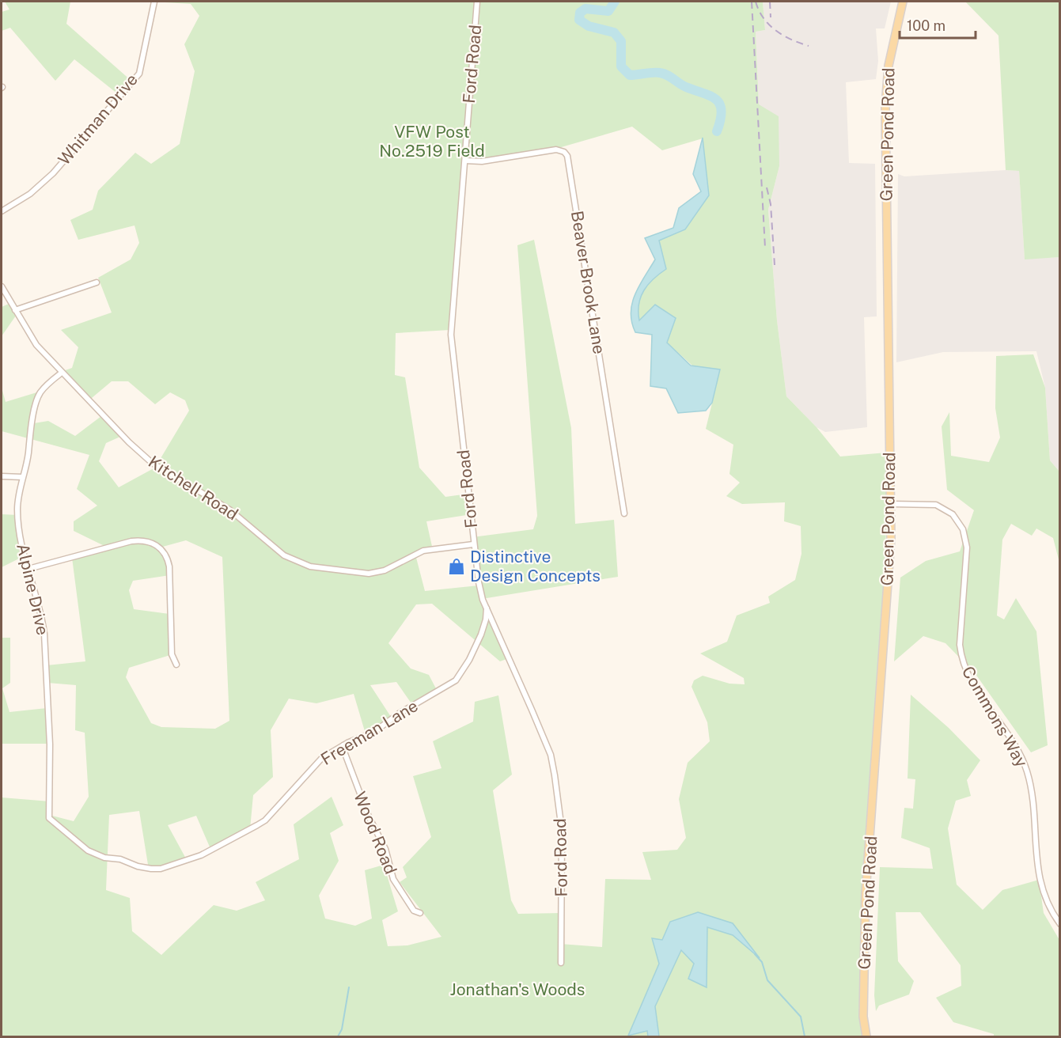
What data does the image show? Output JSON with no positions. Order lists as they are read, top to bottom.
{
  "streets": {
    "main road": ["Green Pond Road"],
    "street": [
      "Ford Road",
      "Whitman Drive",
      "Beaver Brook Lane",
      "Kitchell Road",
      "Alpine Drive",
      "Commons Way",
      "Freeman Lane",
      "Wood Road"
    ]
  },
  "crossings": [
    ["Ford Road", "Beaver Brook Lane"],
    ["Ford Road", "Kitchell Road"],
    ["Ford Road", "Freeman Lane"],
    ["Green Pond Road", "Commons Way"],
    ["Kitchell Road", "Alpine Drive"],
    ["Alpine Drive", "Freeman Lane"],
    ["Freeman Lane", "Wood Road"]
  ],
  "parks": ["VFW Post No.2519 Field", "Jonathan's Woods"],
  "places": {
    "shop": ["Distinctive Design Concepts"]
  },
  "scale_bar": "100 m"
}
